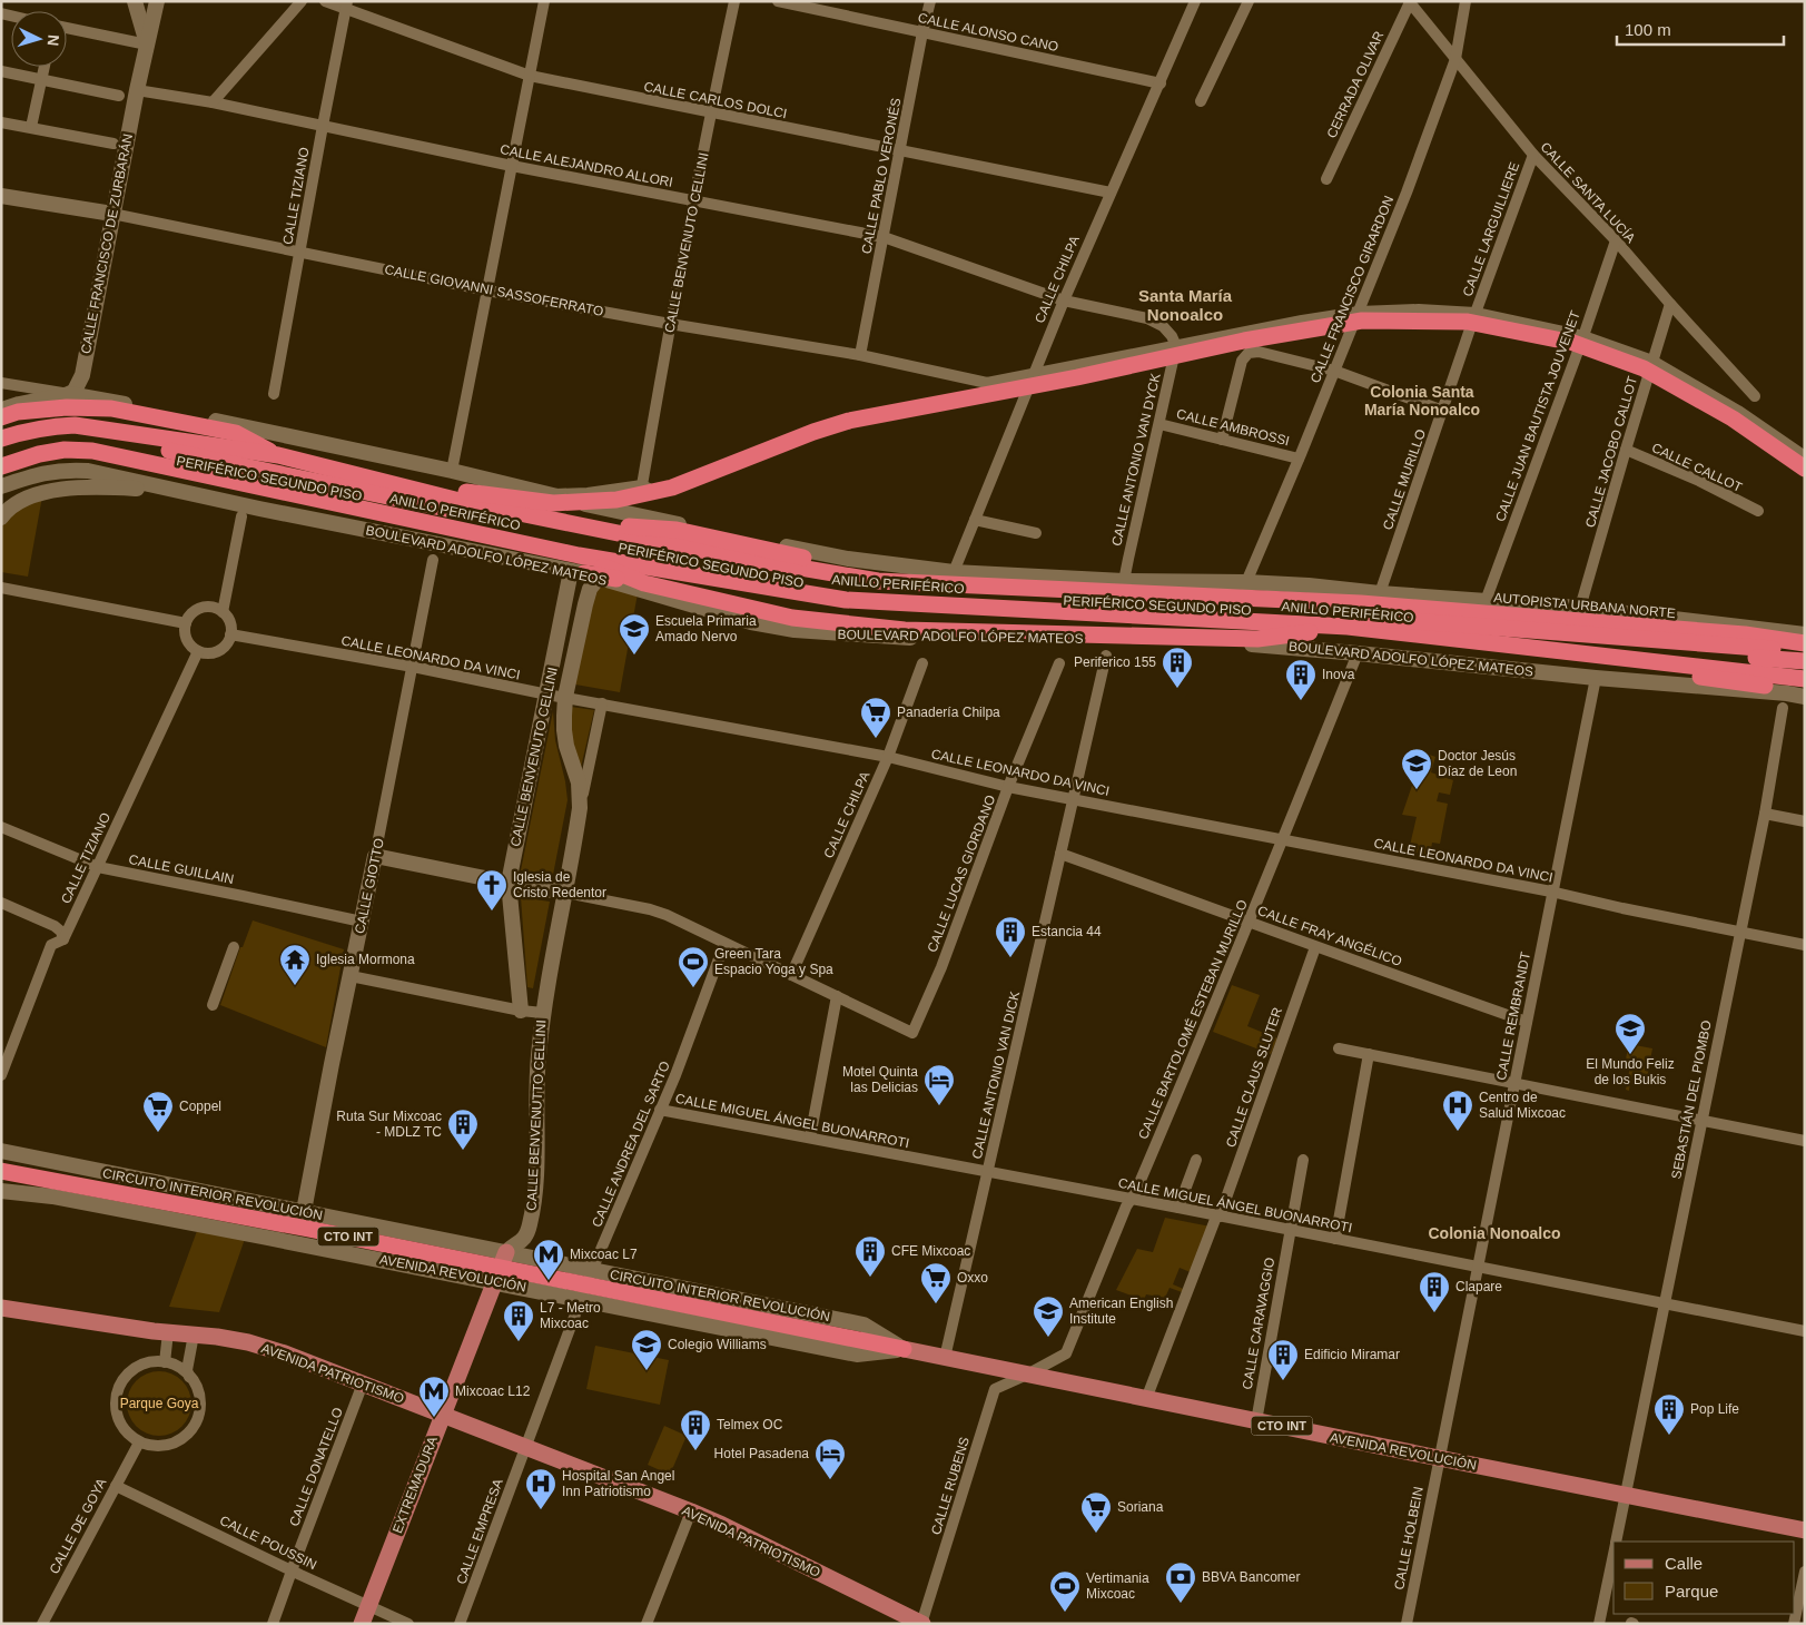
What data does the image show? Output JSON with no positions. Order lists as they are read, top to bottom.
{
  "streets": {
    "highway": [
      "PERIFÉRICO SEGUNDO PISO",
      "ANILLO PERIFÉRICO",
      "AUTOPISTA URBANA NORTE",
      "CIRCUITO INTERIOR REVOLUCIÓN",
      "CTO INT"
    ],
    "main road": [
      "CALLE BENVENUTO CELLINI",
      "CALLE FRANCISCO DE ZURBARÁN",
      "CALLE GIOVANNI SASSOFERRATO",
      "BOULEVARD ADOLFO LÓPEZ MATEOS",
      "CALLE GIOTTO",
      "CALLE BENVENUTTO CELLINI",
      "AVENIDA REVOLUCIÓN",
      "AVENIDA PATRIOTISMO",
      "EXTREMADURA"
    ],
    "street": [
      "CALLE ALONSO CANO",
      "CERRADA OLIVAR",
      "CALLE CARLOS DOLCI",
      "CALLE ALEJANDRO ALLORI",
      "CALLE PABLO VERONÉS",
      "CALLE SANTA LUCÍA",
      "CALLE TIZIANO",
      "CALLE LARGUILLIERE",
      "CALLE CHILPA",
      "CALLE FRANCISCO GIRARDON",
      "CALLE JUAN BAUTISTA JOUVENET",
      "CALLE AMBROSSI",
      "CALLE JACOBO CALLOT",
      "CALLE ANTONIO VAN DYCK",
      "CALLE CALLOT",
      "CALLE MURILLO",
      "CALLE LEONARDO DA VINCI",
      "CALLE GUILLAIN",
      "CALLE LUCAS GIORDANO",
      "CALLE FRAY ANGÉLICO",
      "CALLE REMBRANDT",
      "CALLE BARTOLOMÉ ESTEBAN MURILLO",
      "CALLE ANTONIO VAN DICK",
      "CALLE CLAUS SLUTER",
      "SEBASTIÁN DEL PIOMBO",
      "CALLE MIGUEL ÁNGEL BUONARROTI",
      "CALLE ANDREA DEL SARTO",
      "CALLE CARAVAGGIO",
      "CALLE DONATELLO",
      "CALLE RUBENS",
      "CALLE DE GOYA",
      "CALLE EMPRESA",
      "CALLE HOLBEIN",
      "CALLE POUSSIN"
    ]
  },
  "crossings": [
    ["CALLE ALONSO CANO", "CALLE PABLO VERONÉS"],
    ["CALLE ALONSO CANO", "CALLE CHILPA"],
    ["CERRADA OLIVAR", "CALLE SANTA LUCÍA"],
    ["CALLE CARLOS DOLCI", "CALLE PABLO VERONÉS"],
    ["CALLE CARLOS DOLCI", "CALLE TIZIANO"],
    ["CALLE CARLOS DOLCI", "CALLE BENVENUTO CELLINI"],
    ["CALLE CARLOS DOLCI", "CALLE CHILPA"],
    ["CALLE ALEJANDRO ALLORI", "CALLE PABLO VERONÉS"],
    ["CALLE ALEJANDRO ALLORI", "CALLE TIZIANO"],
    ["CALLE ALEJANDRO ALLORI", "CALLE BENVENUTO CELLINI"],
    ["CALLE ALEJANDRO ALLORI", "CALLE FRANCISCO DE ZURBARÁN"],
    ["CALLE ALEJANDRO ALLORI", "CALLE CHILPA"],
    ["CALLE ALEJANDRO ALLORI", "CALLE ANTONIO VAN DYCK"],
    ["CALLE PABLO VERONÉS", "CALLE GIOVANNI SASSOFERRATO"],
    ["CALLE SANTA LUCÍA", "CALLE LARGUILLIERE"],
    ["CALLE SANTA LUCÍA", "CALLE FRANCISCO GIRARDON"],
    ["CALLE SANTA LUCÍA", "CALLE JUAN BAUTISTA JOUVENET"],
    ["CALLE SANTA LUCÍA", "CALLE JACOBO CALLOT"],
    ["CALLE TIZIANO", "CALLE GIOVANNI SASSOFERRATO"],
    ["CALLE TIZIANO", "CALLE LEONARDO DA VINCI"],
    ["CALLE TIZIANO", "CALLE GUILLAIN"],
    ["CALLE LARGUILLIERE", "CALLE MURILLO"],
    ["CALLE BENVENUTO CELLINI", "CALLE GIOVANNI SASSOFERRATO"],
    ["CALLE BENVENUTO CELLINI", "ANILLO PERIFÉRICO"],
    ["CALLE BENVENUTO CELLINI", "BOULEVARD ADOLFO LÓPEZ MATEOS"],
    ["CALLE BENVENUTO CELLINI", "CALLE LEONARDO DA VINCI"],
    ["CALLE BENVENUTO CELLINI", "CALLE BENVENUTTO CELLINI"],
    ["CALLE FRANCISCO DE ZURBARÁN", "CALLE GIOVANNI SASSOFERRATO"],
    ["CALLE CHILPA", "CALLE GIOVANNI SASSOFERRATO"],
    ["CALLE CHILPA", "CALLE LEONARDO DA VINCI"],
    ["CALLE FRANCISCO GIRARDON", "CALLE AMBROSSI"],
    ["CALLE AMBROSSI", "CALLE ANTONIO VAN DYCK"],
    ["CALLE JACOBO CALLOT", "CALLE CALLOT"],
    ["PERIFÉRICO SEGUNDO PISO", "AUTOPISTA URBANA NORTE"],
    ["ANILLO PERIFÉRICO", "BOULEVARD ADOLFO LÓPEZ MATEOS"],
    ["ANILLO PERIFÉRICO", "CALLE BENVENUTTO CELLINI"],
    ["BOULEVARD ADOLFO LÓPEZ MATEOS", "CALLE REMBRANDT"],
    ["BOULEVARD ADOLFO LÓPEZ MATEOS", "CALLE BARTOLOMÉ ESTEBAN MURILLO"],
    ["BOULEVARD ADOLFO LÓPEZ MATEOS", "CALLE BENVENUTTO CELLINI"],
    ["CALLE LEONARDO DA VINCI", "CALLE LUCAS GIORDANO"],
    ["CALLE LEONARDO DA VINCI", "CALLE GIOTTO"],
    ["CALLE LEONARDO DA VINCI", "CALLE REMBRANDT"],
    ["CALLE LEONARDO DA VINCI", "CALLE BARTOLOMÉ ESTEBAN MURILLO"],
    ["CALLE LEONARDO DA VINCI", "CALLE ANTONIO VAN DICK"],
    ["CALLE LEONARDO DA VINCI", "SEBASTIÁN DEL PIOMBO"],
    ["CALLE LEONARDO DA VINCI", "CALLE BENVENUTTO CELLINI"],
    ["CALLE GUILLAIN", "CALLE GIOTTO"],
    ["CALLE GIOTTO", "AVENIDA REVOLUCIÓN"],
    ["CALLE FRAY ANGÉLICO", "CALLE REMBRANDT"],
    ["CALLE FRAY ANGÉLICO", "CALLE BARTOLOMÉ ESTEBAN MURILLO"],
    ["CALLE FRAY ANGÉLICO", "CALLE ANTONIO VAN DICK"],
    ["CALLE FRAY ANGÉLICO", "CALLE CLAUS SLUTER"],
    ["CALLE REMBRANDT", "CALLE MIGUEL ÁNGEL BUONARROTI"],
    ["CALLE REMBRANDT", "AVENIDA REVOLUCIÓN"],
    ["CALLE REMBRANDT", "CALLE HOLBEIN"],
    ["CALLE BARTOLOMÉ ESTEBAN MURILLO", "CALLE MIGUEL ÁNGEL BUONARROTI"],
    ["CALLE BARTOLOMÉ ESTEBAN MURILLO", "AVENIDA REVOLUCIÓN"],
    ["CALLE BARTOLOMÉ ESTEBAN MURILLO", "CALLE RUBENS"],
    ["CALLE ANTONIO VAN DICK", "CALLE MIGUEL ÁNGEL BUONARROTI"],
    ["CALLE ANTONIO VAN DICK", "AVENIDA REVOLUCIÓN"],
    ["CALLE CLAUS SLUTER", "CALLE MIGUEL ÁNGEL BUONARROTI"],
    ["CALLE CLAUS SLUTER", "AVENIDA REVOLUCIÓN"],
    ["SEBASTIÁN DEL PIOMBO", "CALLE MIGUEL ÁNGEL BUONARROTI"],
    ["SEBASTIÁN DEL PIOMBO", "AVENIDA REVOLUCIÓN"],
    ["CALLE BENVENUTTO CELLINI", "AVENIDA REVOLUCIÓN"],
    ["CALLE BENVENUTTO CELLINI", "EXTREMADURA"],
    ["CALLE MIGUEL ÁNGEL BUONARROTI", "CALLE ANDREA DEL SARTO"],
    ["CALLE MIGUEL ÁNGEL BUONARROTI", "CALLE CARAVAGGIO"],
    ["CALLE ANDREA DEL SARTO", "AVENIDA REVOLUCIÓN"],
    ["CALLE ANDREA DEL SARTO", "AVENIDA PATRIOTISMO"],
    ["CALLE ANDREA DEL SARTO", "CALLE EMPRESA"],
    ["CIRCUITO INTERIOR REVOLUCIÓN", "AVENIDA REVOLUCIÓN"],
    ["AVENIDA REVOLUCIÓN", "CALLE CARAVAGGIO"],
    ["AVENIDA REVOLUCIÓN", "EXTREMADURA"],
    ["AVENIDA REVOLUCIÓN", "CALLE RUBENS"],
    ["AVENIDA REVOLUCIÓN", "CALLE HOLBEIN"],
    ["AVENIDA PATRIOTISMO", "CALLE DONATELLO"],
    ["AVENIDA PATRIOTISMO", "EXTREMADURA"],
    ["AVENIDA PATRIOTISMO", "CALLE RUBENS"],
    ["AVENIDA PATRIOTISMO", "CALLE EMPRESA"],
    ["CALLE DONATELLO", "CALLE POUSSIN"],
    ["EXTREMADURA", "CALLE POUSSIN"],
    ["CALLE DE GOYA", "CALLE POUSSIN"]
  ],
  "districts": ["Santa María Nonoalco", "Colonia Santa María Nonoalco", "Colonia Nonoalco"],
  "parks": ["Parque Goya"],
  "places": {
    "school or university": [
      "Escuela Primaria Amado Nervo",
      "Doctor Jesús Díaz de Leon",
      "El Mundo Feliz de los Bukis",
      "American English Institute",
      "Colegio Williams"
    ],
    "building": [
      "Periferico 155",
      "Inova",
      "Estancia 44",
      "Ruta Sur Mixcoac - MDLZ TC",
      "CFE Mixcoac",
      "Clapare",
      "L7 - Metro Mixcoac",
      "Edificio Miramar",
      "Pop Life",
      "Telmex OC"
    ],
    "supermarket": [
      "Panadería Chilpa",
      "Coppel",
      "Oxxo",
      "Soriana"
    ],
    "church": ["Iglesia de Cristo Redentor"],
    "temple": ["Iglesia Mormona"],
    "sports": ["Green Tara Espacio Yoga y Spa", "Vertimania Mixcoac"],
    "hotel": ["Motel Quinta las Delicias", "Hotel Pasadena"],
    "hospital": ["Centro de Salud Mixcoac", "Hospital San Angel Inn Patriotismo"],
    "metro station": ["Mixcoac L7", "Mixcoac L12"],
    "bank": ["BBVA Bancomer"]
  },
  "legend": ["Calle", "Parque"],
  "scale_bar": "100 m",
  "north": "right"
}
